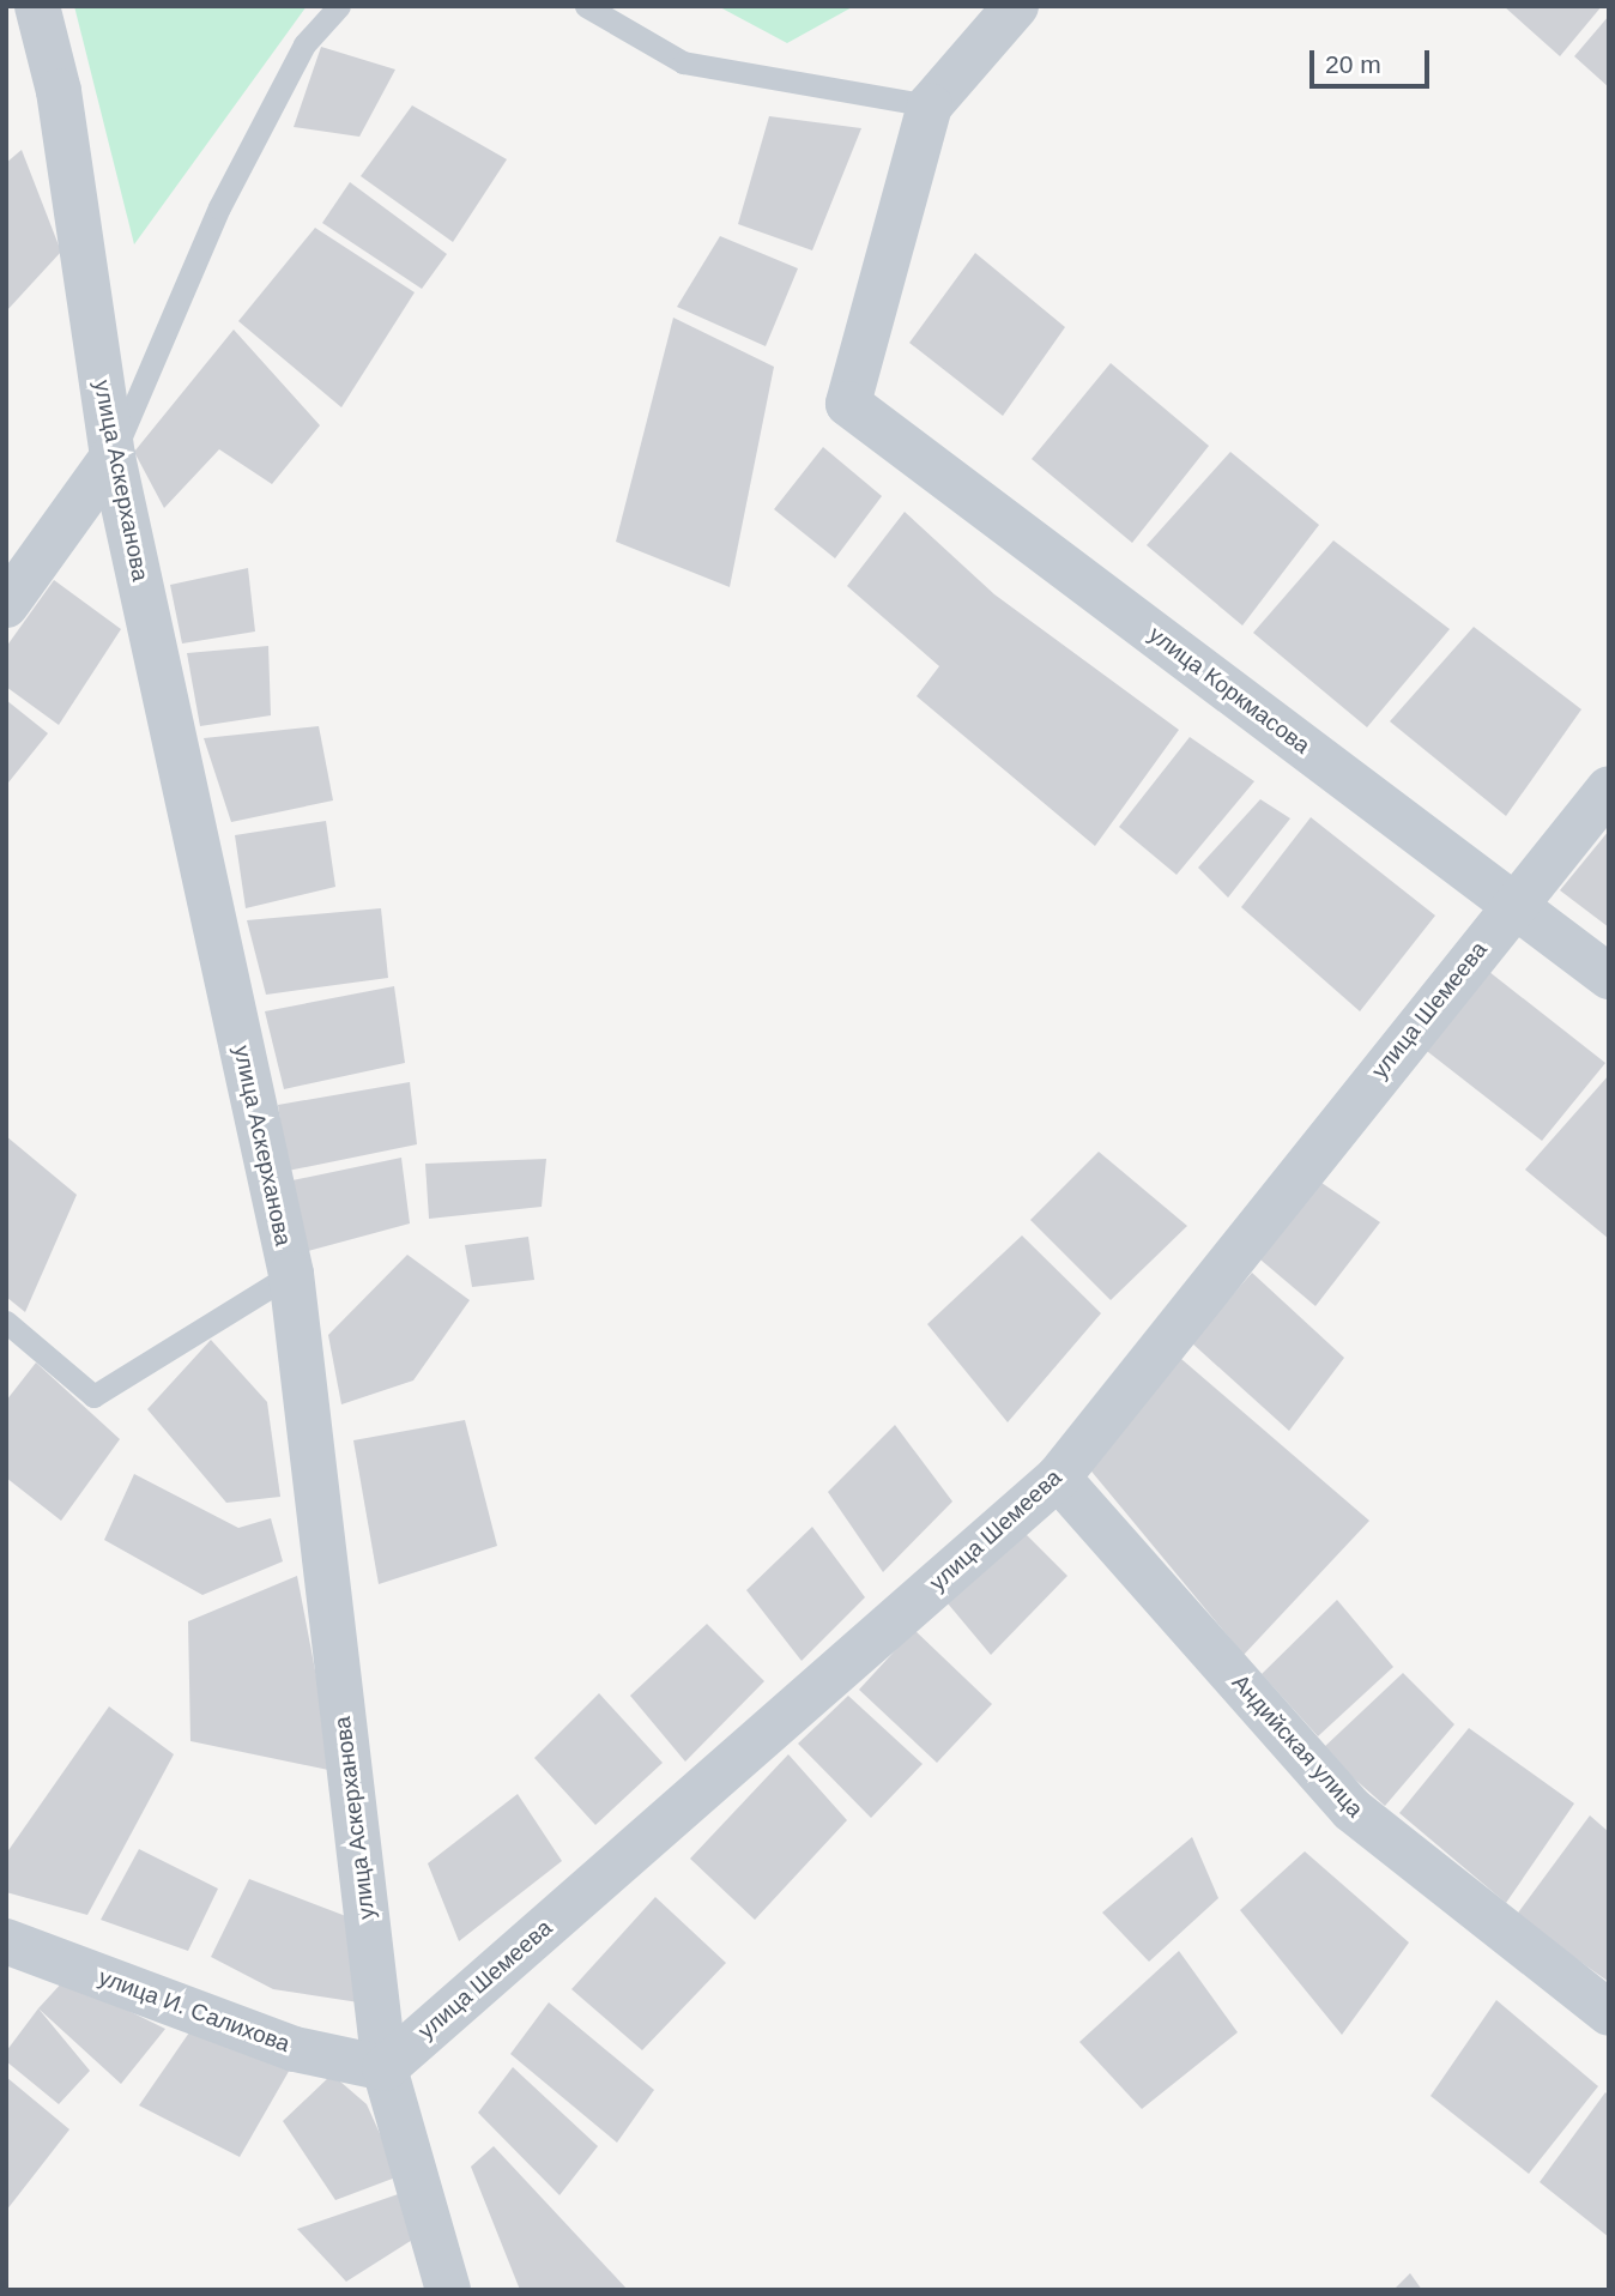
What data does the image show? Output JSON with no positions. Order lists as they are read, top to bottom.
{
  "streets": {
    "street": [
      "улица Аскерханова",
      "улица Коркмасова",
      "улица Шемеева",
      "Андийская улица",
      "улица И. Салихова"
    ]
  },
  "crossings": [
    ["улица Аскерханова", "улица Шемеева"],
    ["улица Аскерханова", "улица И. Салихова"],
    ["улица Коркмасова", "улица Шемеева"],
    ["улица Шемеева", "Андийская улица"],
    ["улица Шемеева", "улица И. Салихова"]
  ],
  "scale_bar": "20 m"
}
